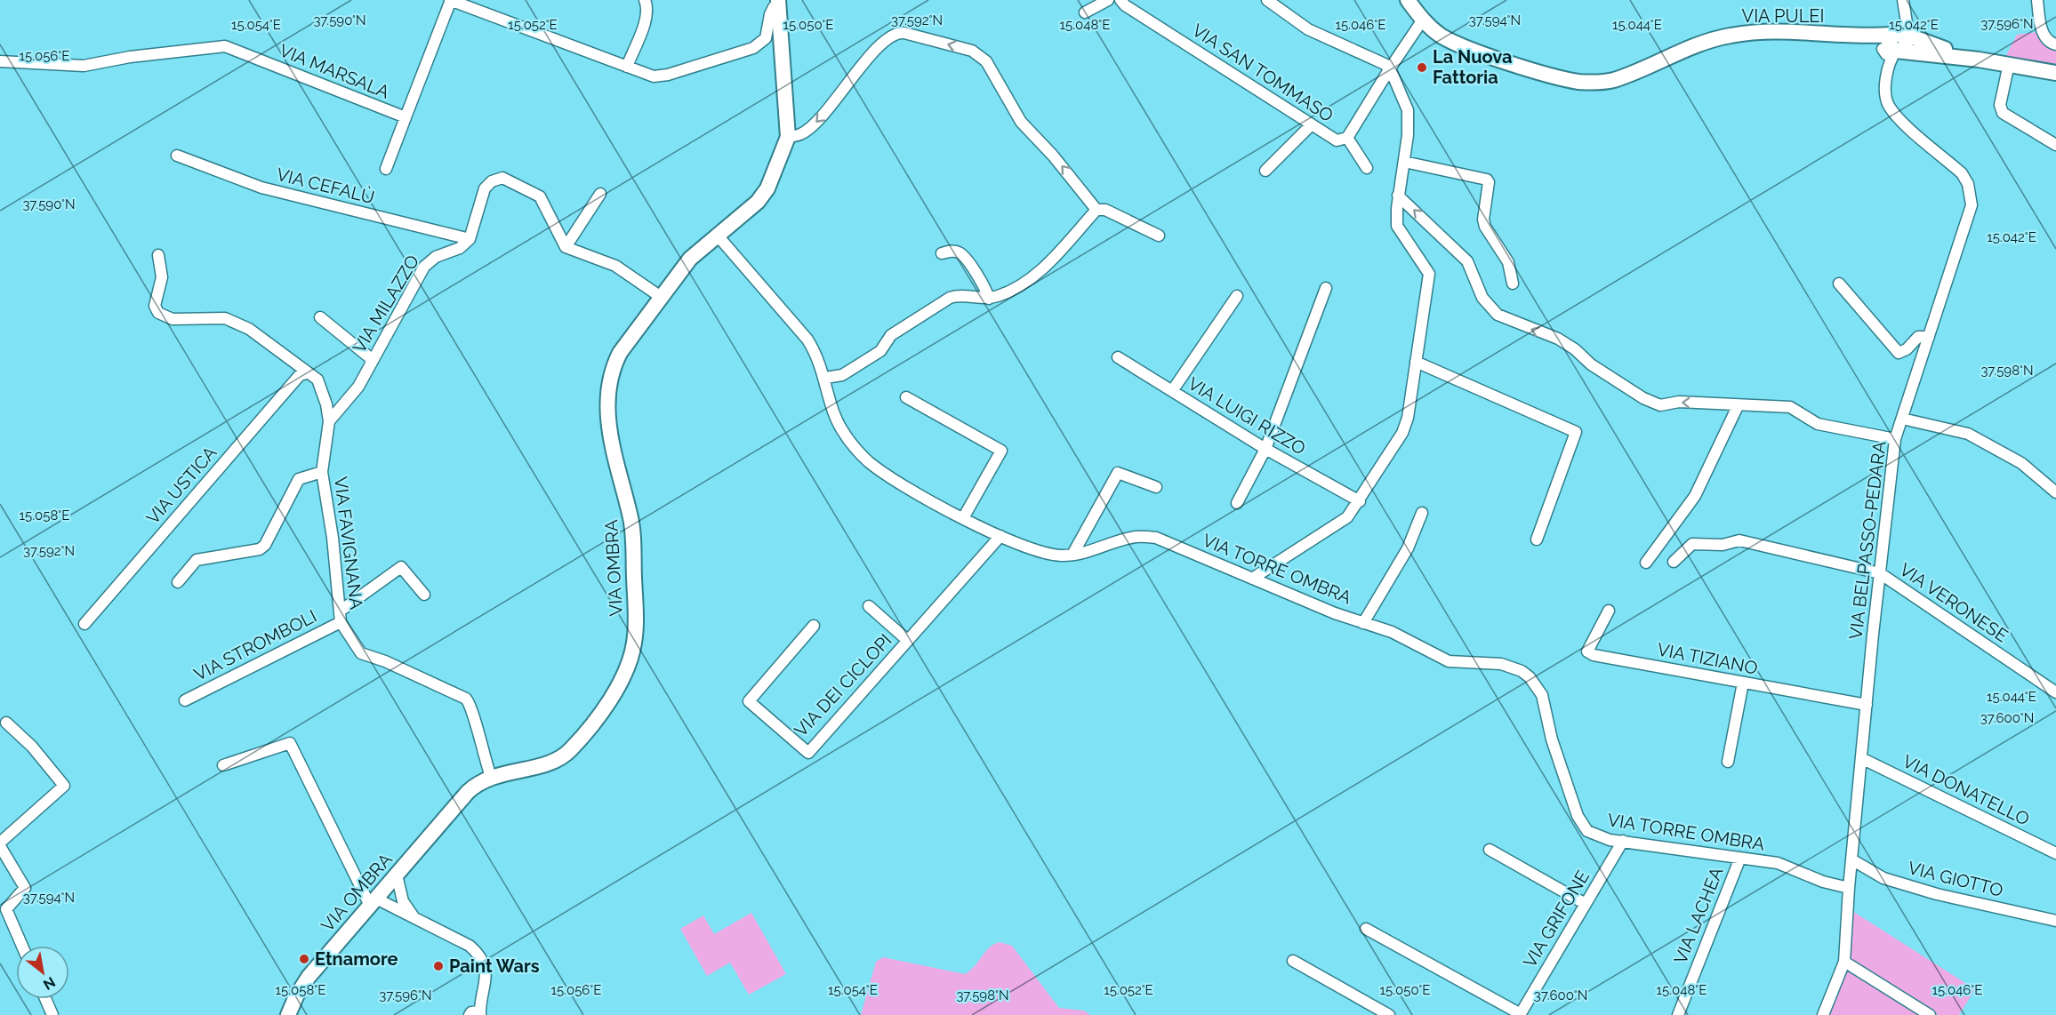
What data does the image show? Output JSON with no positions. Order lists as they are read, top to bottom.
{
  "streets": {
    "main road": ["VIA PULEI", "VIA OMBRA"],
    "street": [
      "VIA MARSALA",
      "VIA SAN TOMMASO",
      "VIA CEFALÙ",
      "VIA MILAZZO",
      "VIA LUIGI RIZZO",
      "VIA USTICA",
      "VIA BELPASSO-PEDARA",
      "VIA FAVIGNANA",
      "VIA TORRE OMBRA",
      "VIA VERONESE",
      "VIA STROMBOLI",
      "VIA TIZIANO",
      "VIA DEI CICLOPI",
      "VIA DONATELLO",
      "VIA GIOTTO",
      "VIA LACHEA",
      "VIA GRIFONE"
    ]
  },
  "crossings": [
    ["VIA PULEI", "VIA SAN TOMMASO"],
    ["VIA PULEI", "VIA BELPASSO-PEDARA"],
    ["VIA CEFALÙ", "VIA MILAZZO"],
    ["VIA MILAZZO", "VIA FAVIGNANA"],
    ["VIA USTICA", "VIA FAVIGNANA"],
    ["VIA BELPASSO-PEDARA", "VIA TORRE OMBRA"],
    ["VIA BELPASSO-PEDARA", "VIA VERONESE"],
    ["VIA BELPASSO-PEDARA", "VIA TIZIANO"],
    ["VIA BELPASSO-PEDARA", "VIA DONATELLO"],
    ["VIA BELPASSO-PEDARA", "VIA GIOTTO"],
    ["VIA FAVIGNANA", "VIA OMBRA"],
    ["VIA FAVIGNANA", "VIA STROMBOLI"],
    ["VIA OMBRA", "VIA TORRE OMBRA"],
    ["VIA TORRE OMBRA", "VIA DEI CICLOPI"],
    ["VIA TORRE OMBRA", "VIA LACHEA"],
    ["VIA TORRE OMBRA", "VIA GRIFONE"]
  ],
  "places": ["La Nuova Fattoria", "Etnamore", "Paint Wars"],
  "north": "bottom right",
  "coordinates": [
    "37.594°N",
    "37.590°N",
    "37.592°N",
    "37.596°N",
    "15.044°E",
    "15.054°E",
    "15.052°E",
    "15.050°E",
    "15.048°E",
    "15.046°E",
    "15.042°E",
    "15.056°E",
    "37.598°N",
    "15.058°E",
    "37.600°N"
  ]
}
